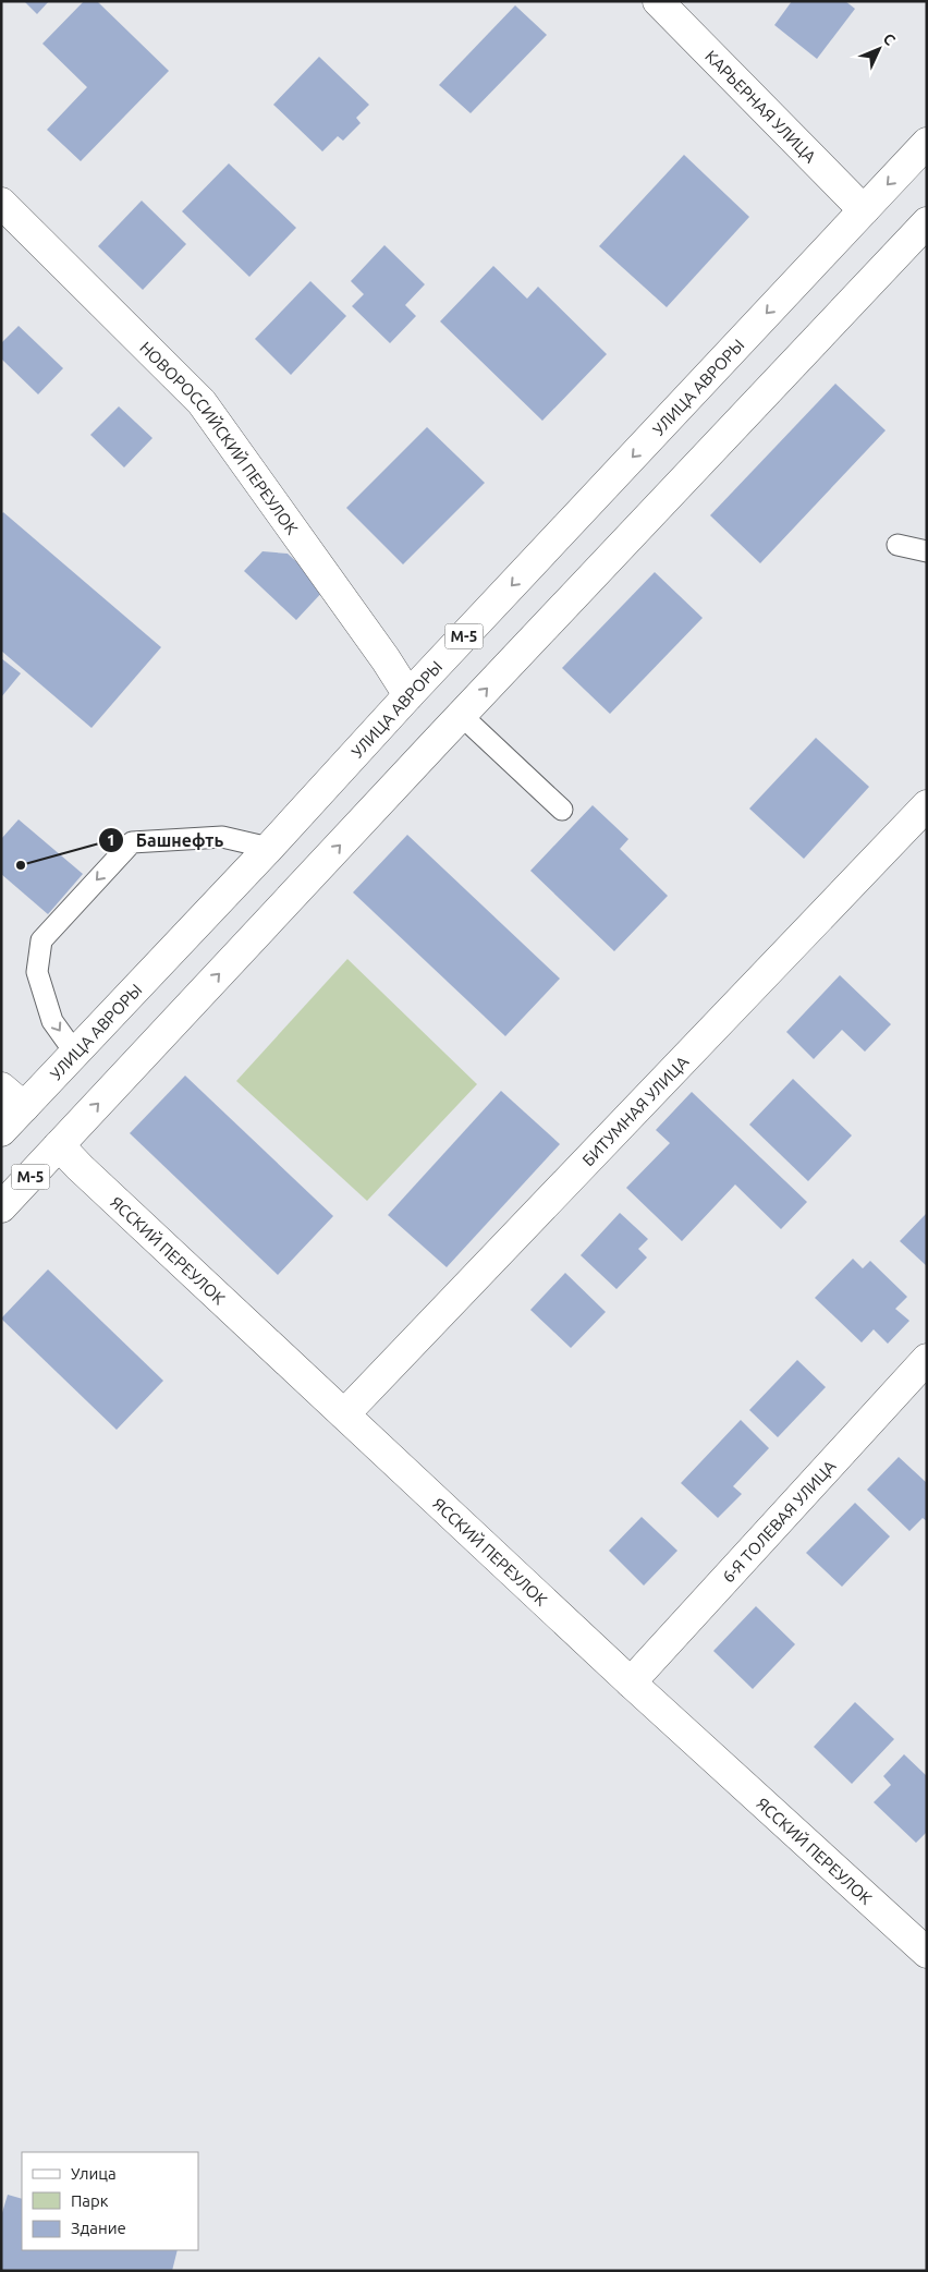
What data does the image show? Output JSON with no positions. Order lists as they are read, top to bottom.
{
  "streets": {
    "street": [
      "КАРЬЕРНАЯ УЛИЦА",
      "УЛИЦА АВРОРЫ",
      "НОВОРОССИЙСКИЙ ПЕРЕУЛОК",
      "М-5",
      "БИТУМНАЯ УЛИЦА",
      "ЯССКИЙ ПЕРЕУЛОК",
      "6-Я ТОЛЕВАЯ УЛИЦА"
    ]
  },
  "crossings": [
    ["КАРЬЕРНАЯ УЛИЦА", "УЛИЦА АВРОРЫ"],
    ["УЛИЦА АВРОРЫ", "НОВОРОССИЙСКИЙ ПЕРЕУЛОК"],
    ["М-5", "ЯССКИЙ ПЕРЕУЛОК"],
    ["БИТУМНАЯ УЛИЦА", "ЯССКИЙ ПЕРЕУЛОК"],
    ["ЯССКИЙ ПЕРЕУЛОК", "6-Я ТОЛЕВАЯ УЛИЦА"]
  ],
  "places": ["Башнефть"],
  "legend": ["Улица", "Парк", "Здание"],
  "north": "top right"
}
